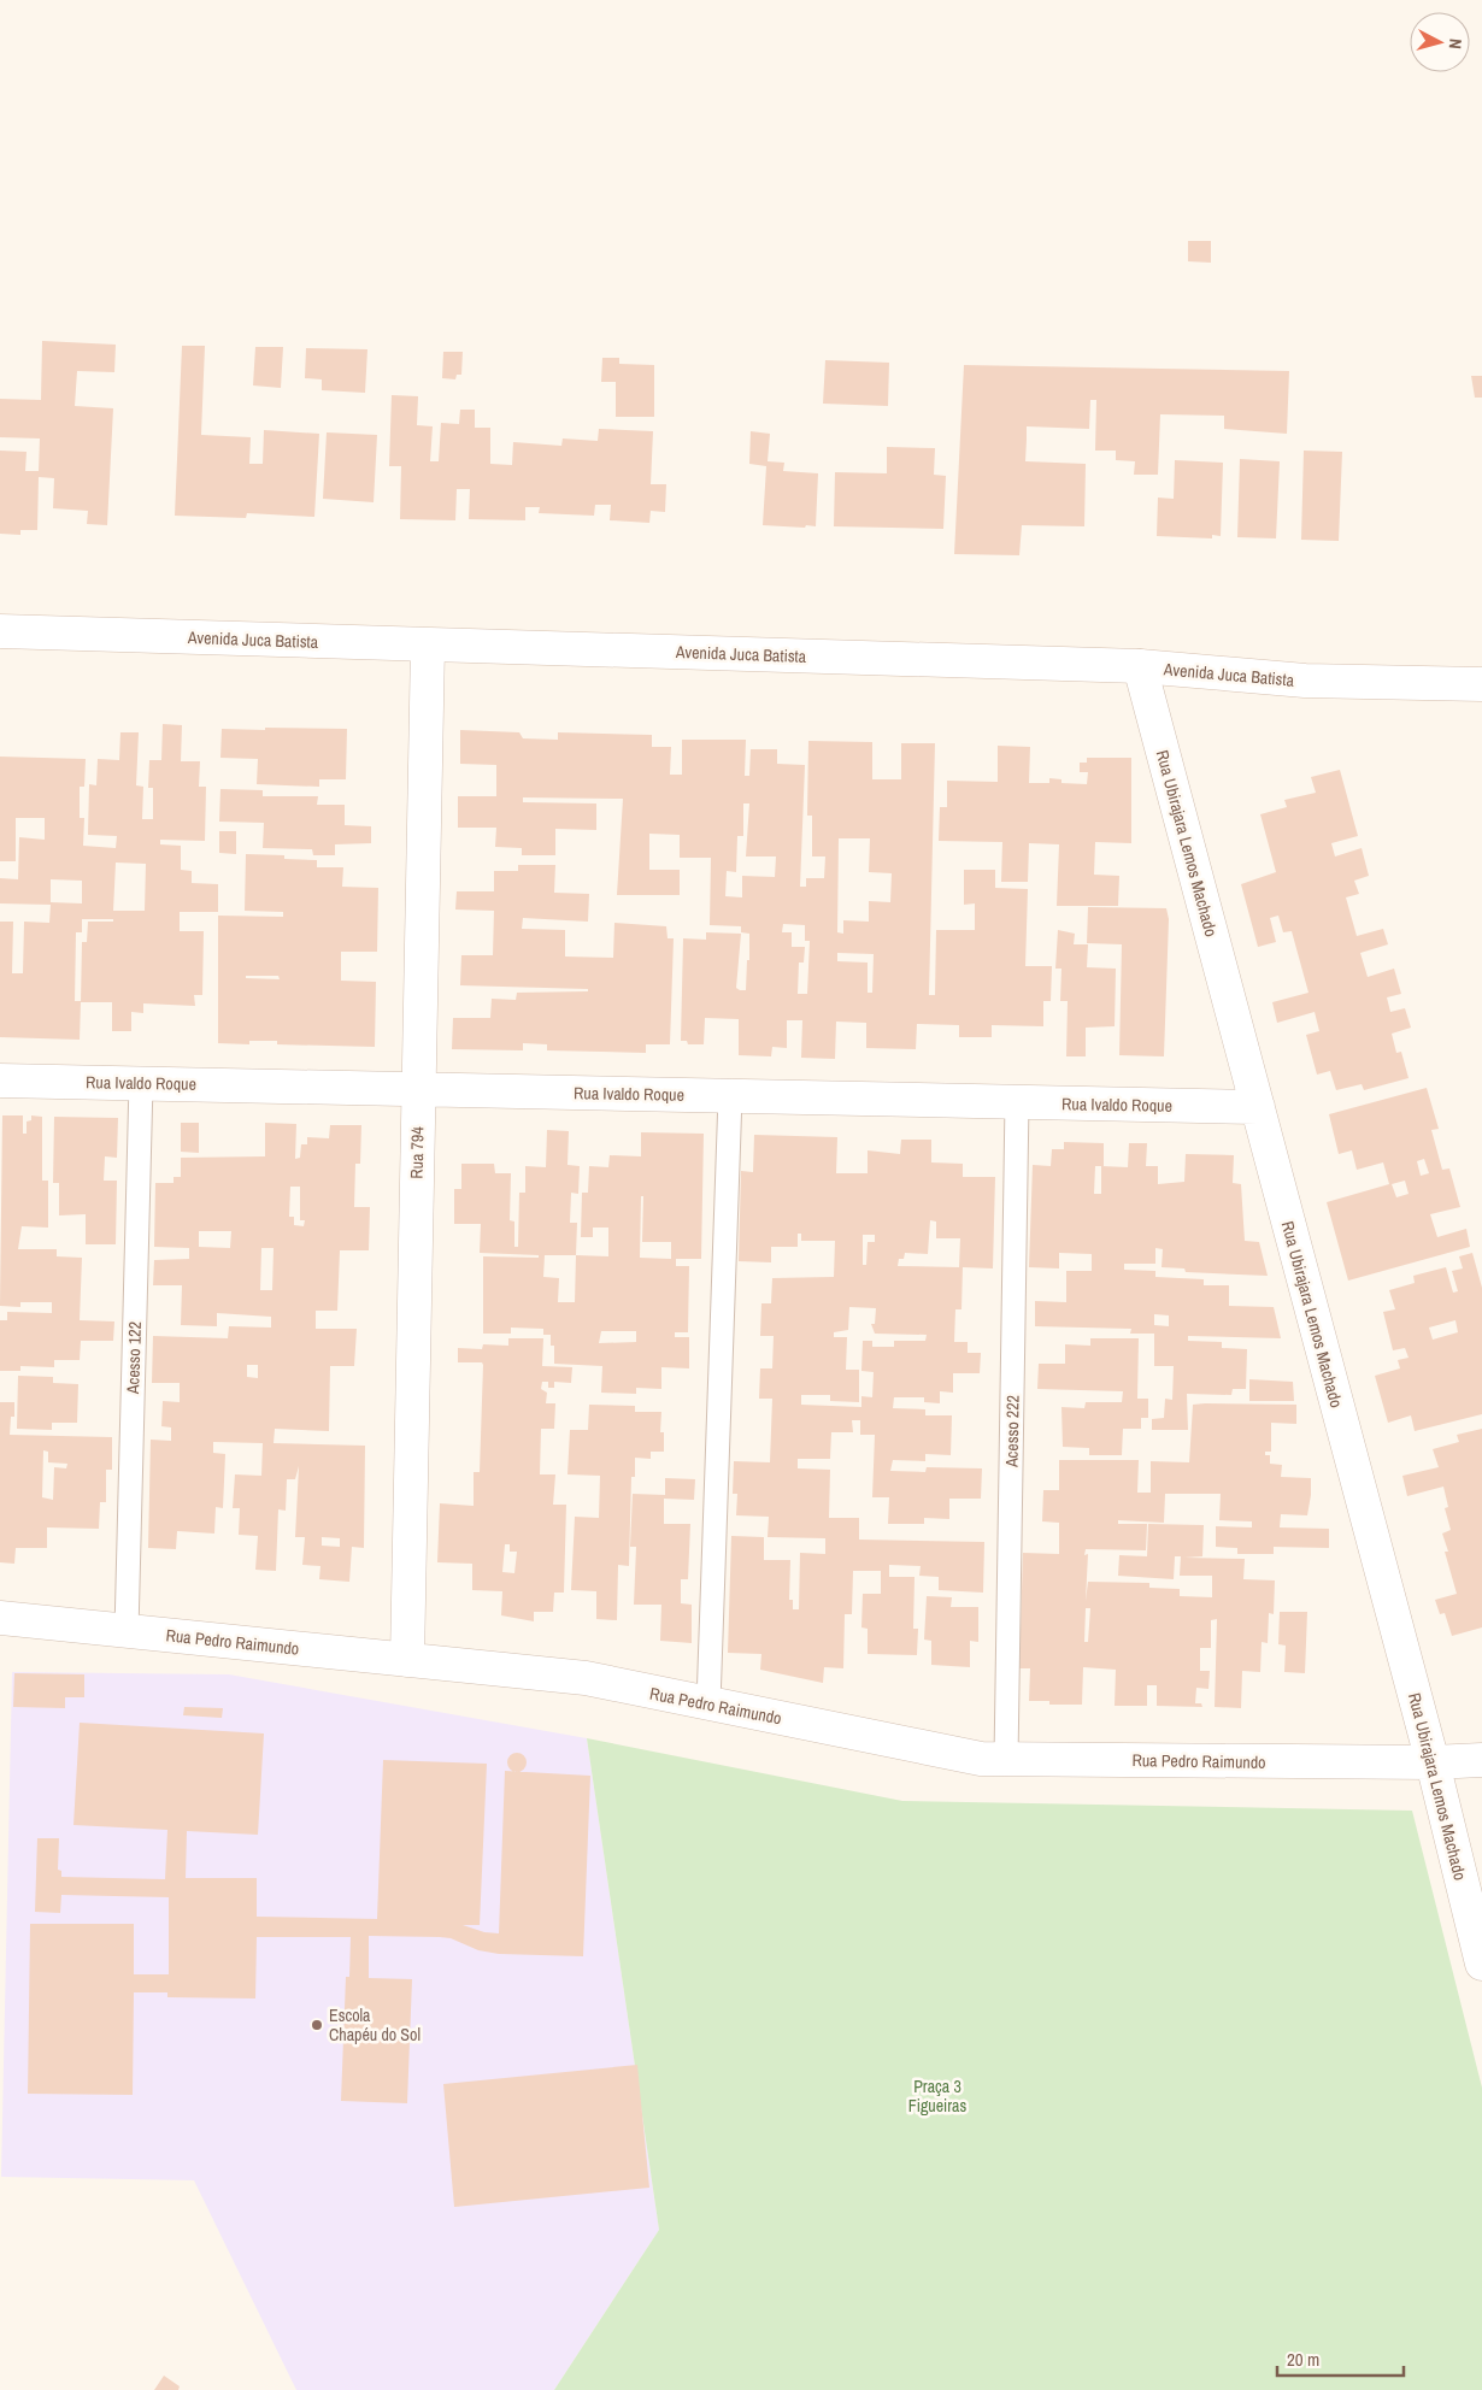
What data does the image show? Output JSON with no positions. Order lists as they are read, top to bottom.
{
  "streets": {
    "street": [
      "Avenida Juca Batista",
      "Rua Ubirajara Lemos Machado",
      "Rua Ivaldo Roque",
      "Rua 794",
      "Rua Pedro Raimundo"
    ],
    "lane": ["Acesso 122", "Acesso 222"]
  },
  "crossings": [
    ["Avenida Juca Batista", "Rua Ubirajara Lemos Machado"],
    ["Avenida Juca Batista", "Rua 794"],
    ["Rua Ubirajara Lemos Machado", "Rua Ivaldo Roque"],
    ["Rua Ubirajara Lemos Machado", "Rua Pedro Raimundo"],
    ["Rua Ivaldo Roque", "Rua 794"],
    ["Rua Ivaldo Roque", "Acesso 122"],
    ["Rua Ivaldo Roque", "Acesso 222"],
    ["Rua 794", "Rua Pedro Raimundo"],
    ["Acesso 122", "Rua Pedro Raimundo"],
    ["Acesso 222", "Rua Pedro Raimundo"]
  ],
  "parks": ["Praça 3 Figueiras"],
  "places": ["Escola Chapéu do Sol"],
  "scale_bar": "20 m",
  "north": "right"
}
